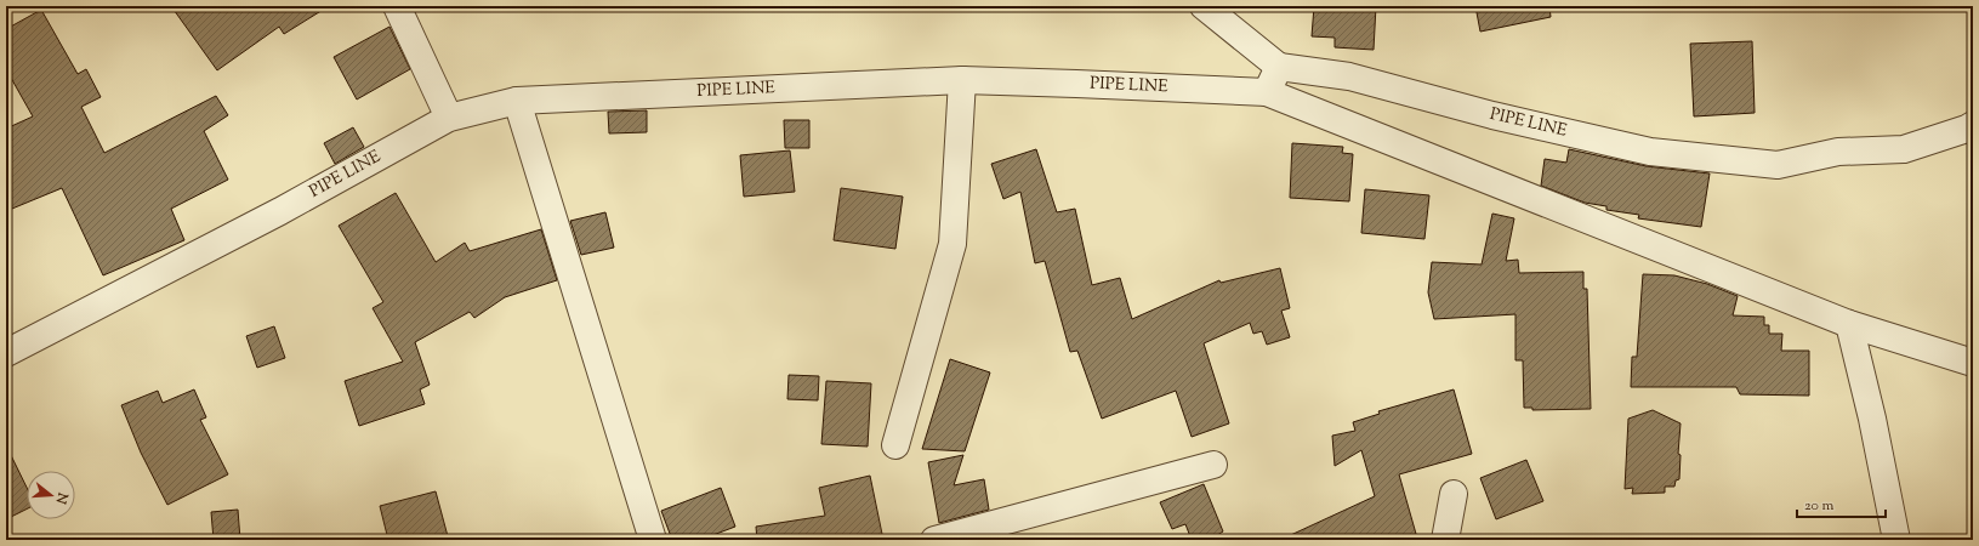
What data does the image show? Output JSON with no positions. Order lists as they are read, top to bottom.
{
  "streets": {
    "street": ["PIPE LINE"]
  },
  "scale_bar": "20 m",
  "north": "right"
}
